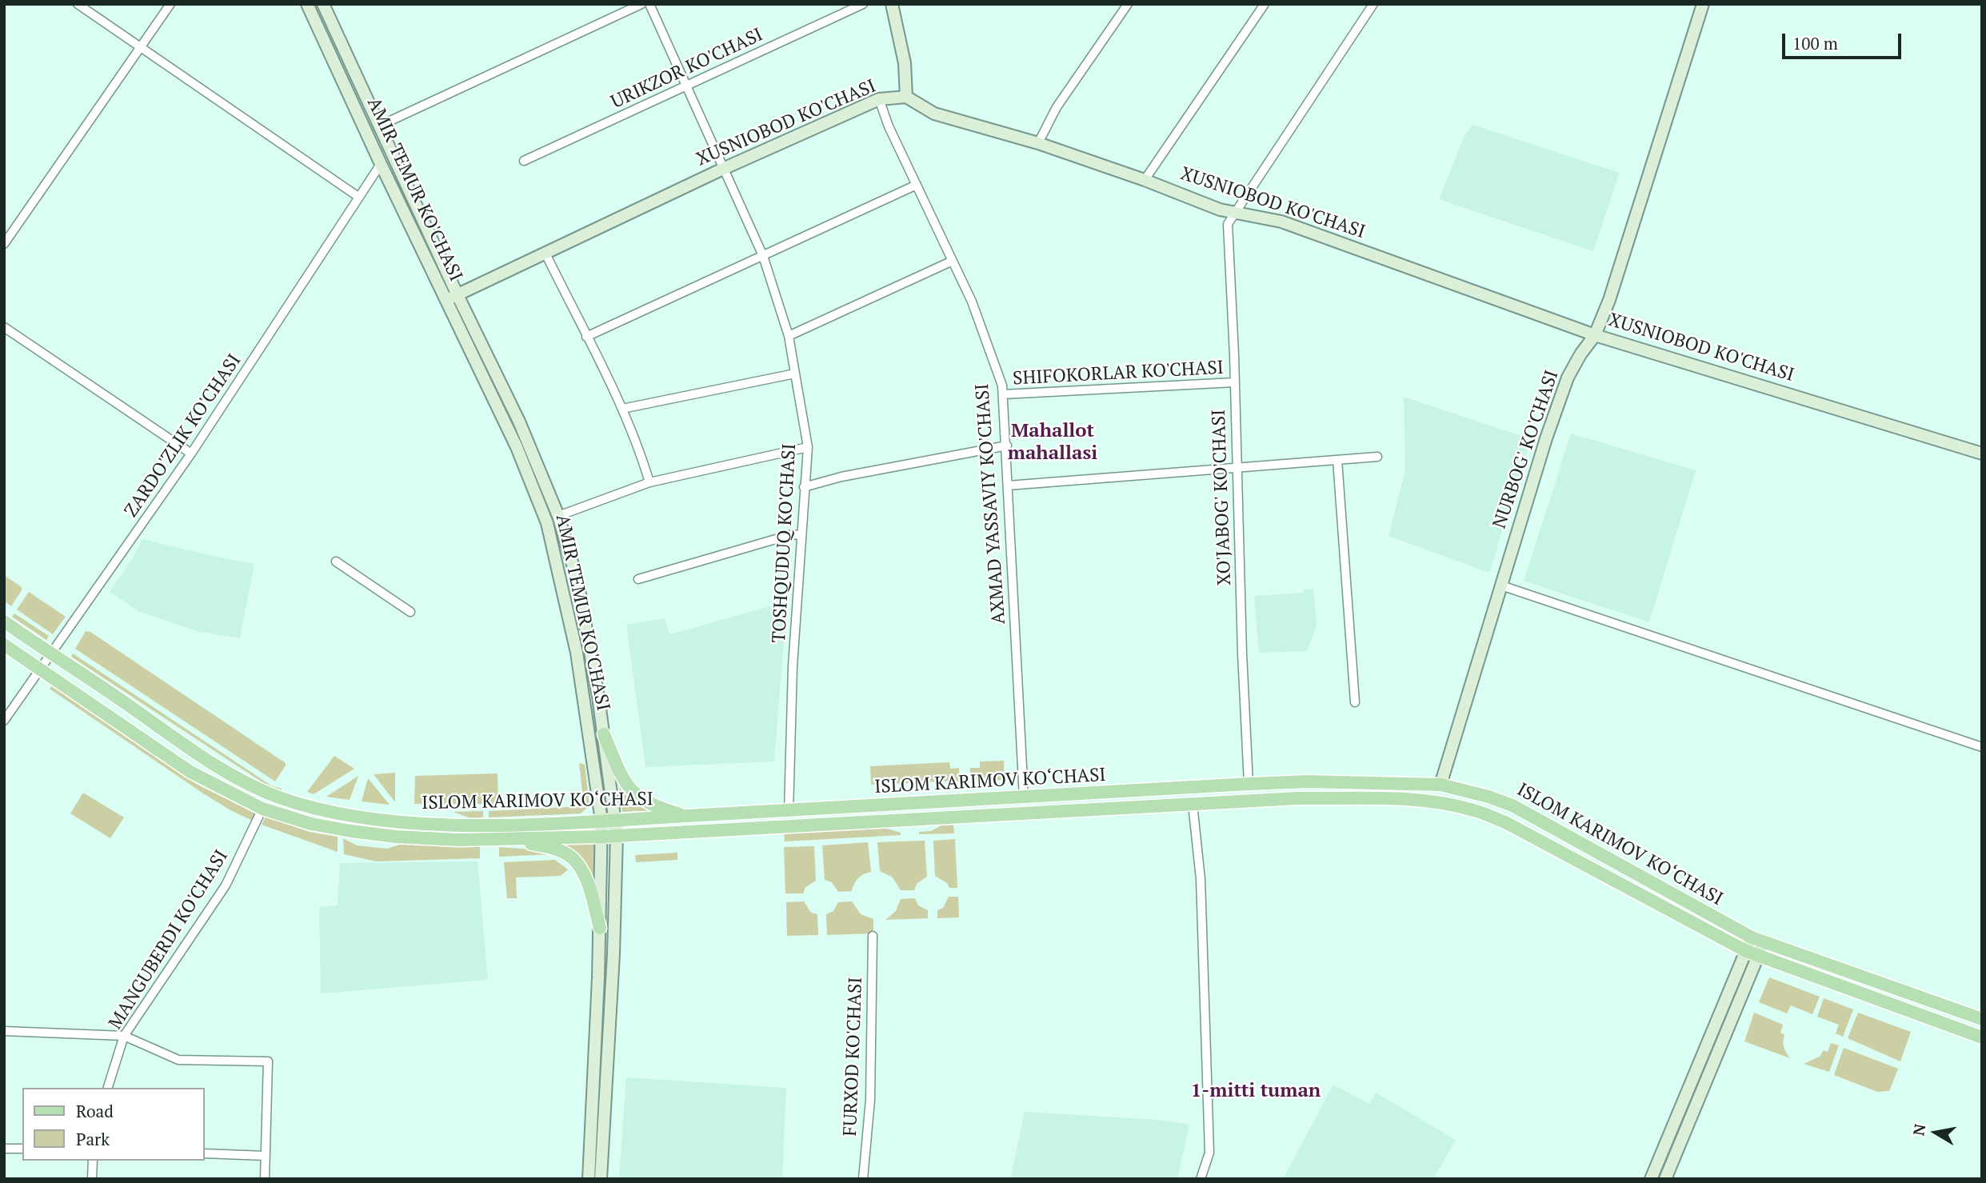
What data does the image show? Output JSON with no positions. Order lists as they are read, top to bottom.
{
  "streets": {
    "main road": [
      "XUSNIOBOD KO'CHASI",
      "AMIR TEMUR KO'CHASI",
      "NURBOG' KO'CHASI",
      "ISLOM KARIMOV KO‘CHASI"
    ],
    "street": [
      "URIKZOR KO'CHASI",
      "SHIFOKORLAR KO'CHASI",
      "ZARDO'ZLIK KO'CHASI",
      "XO'JABOG' KO'CHASI",
      "AXMAD YASSAVIY KO'CHASI",
      "TOSHQUDUQ KO'CHASI",
      "MANGUBERDI KO'CHASI",
      "FURXOD KO'CHASI"
    ]
  },
  "crossings": [
    ["URIKZOR KO'CHASI", "TOSHQUDUQ KO'CHASI"],
    ["XUSNIOBOD KO'CHASI", "AMIR TEMUR KO'CHASI"],
    ["XUSNIOBOD KO'CHASI", "NURBOG' KO'CHASI"],
    ["XUSNIOBOD KO'CHASI", "XO'JABOG' KO'CHASI"],
    ["XUSNIOBOD KO'CHASI", "AXMAD YASSAVIY KO'CHASI"],
    ["XUSNIOBOD KO'CHASI", "TOSHQUDUQ KO'CHASI"],
    ["AMIR TEMUR KO'CHASI", "ZARDO'ZLIK KO'CHASI"],
    ["AMIR TEMUR KO'CHASI", "ISLOM KARIMOV KO‘CHASI"],
    ["SHIFOKORLAR KO'CHASI", "XO'JABOG' KO'CHASI"],
    ["SHIFOKORLAR KO'CHASI", "AXMAD YASSAVIY KO'CHASI"],
    ["ZARDO'ZLIK KO'CHASI", "ISLOM KARIMOV KO‘CHASI"],
    ["NURBOG' KO'CHASI", "ISLOM KARIMOV KO‘CHASI"],
    ["XO'JABOG' KO'CHASI", "ISLOM KARIMOV KO‘CHASI"],
    ["AXMAD YASSAVIY KO'CHASI", "ISLOM KARIMOV KO‘CHASI"],
    ["TOSHQUDUQ KO'CHASI", "ISLOM KARIMOV KO‘CHASI"],
    ["ISLOM KARIMOV KO‘CHASI", "MANGUBERDI KO'CHASI"]
  ],
  "districts": ["Mahallot mahallasi", "1-mitti tuman"],
  "legend": ["Road", "Park"],
  "scale_bar": "100 m",
  "north": "left"
}
